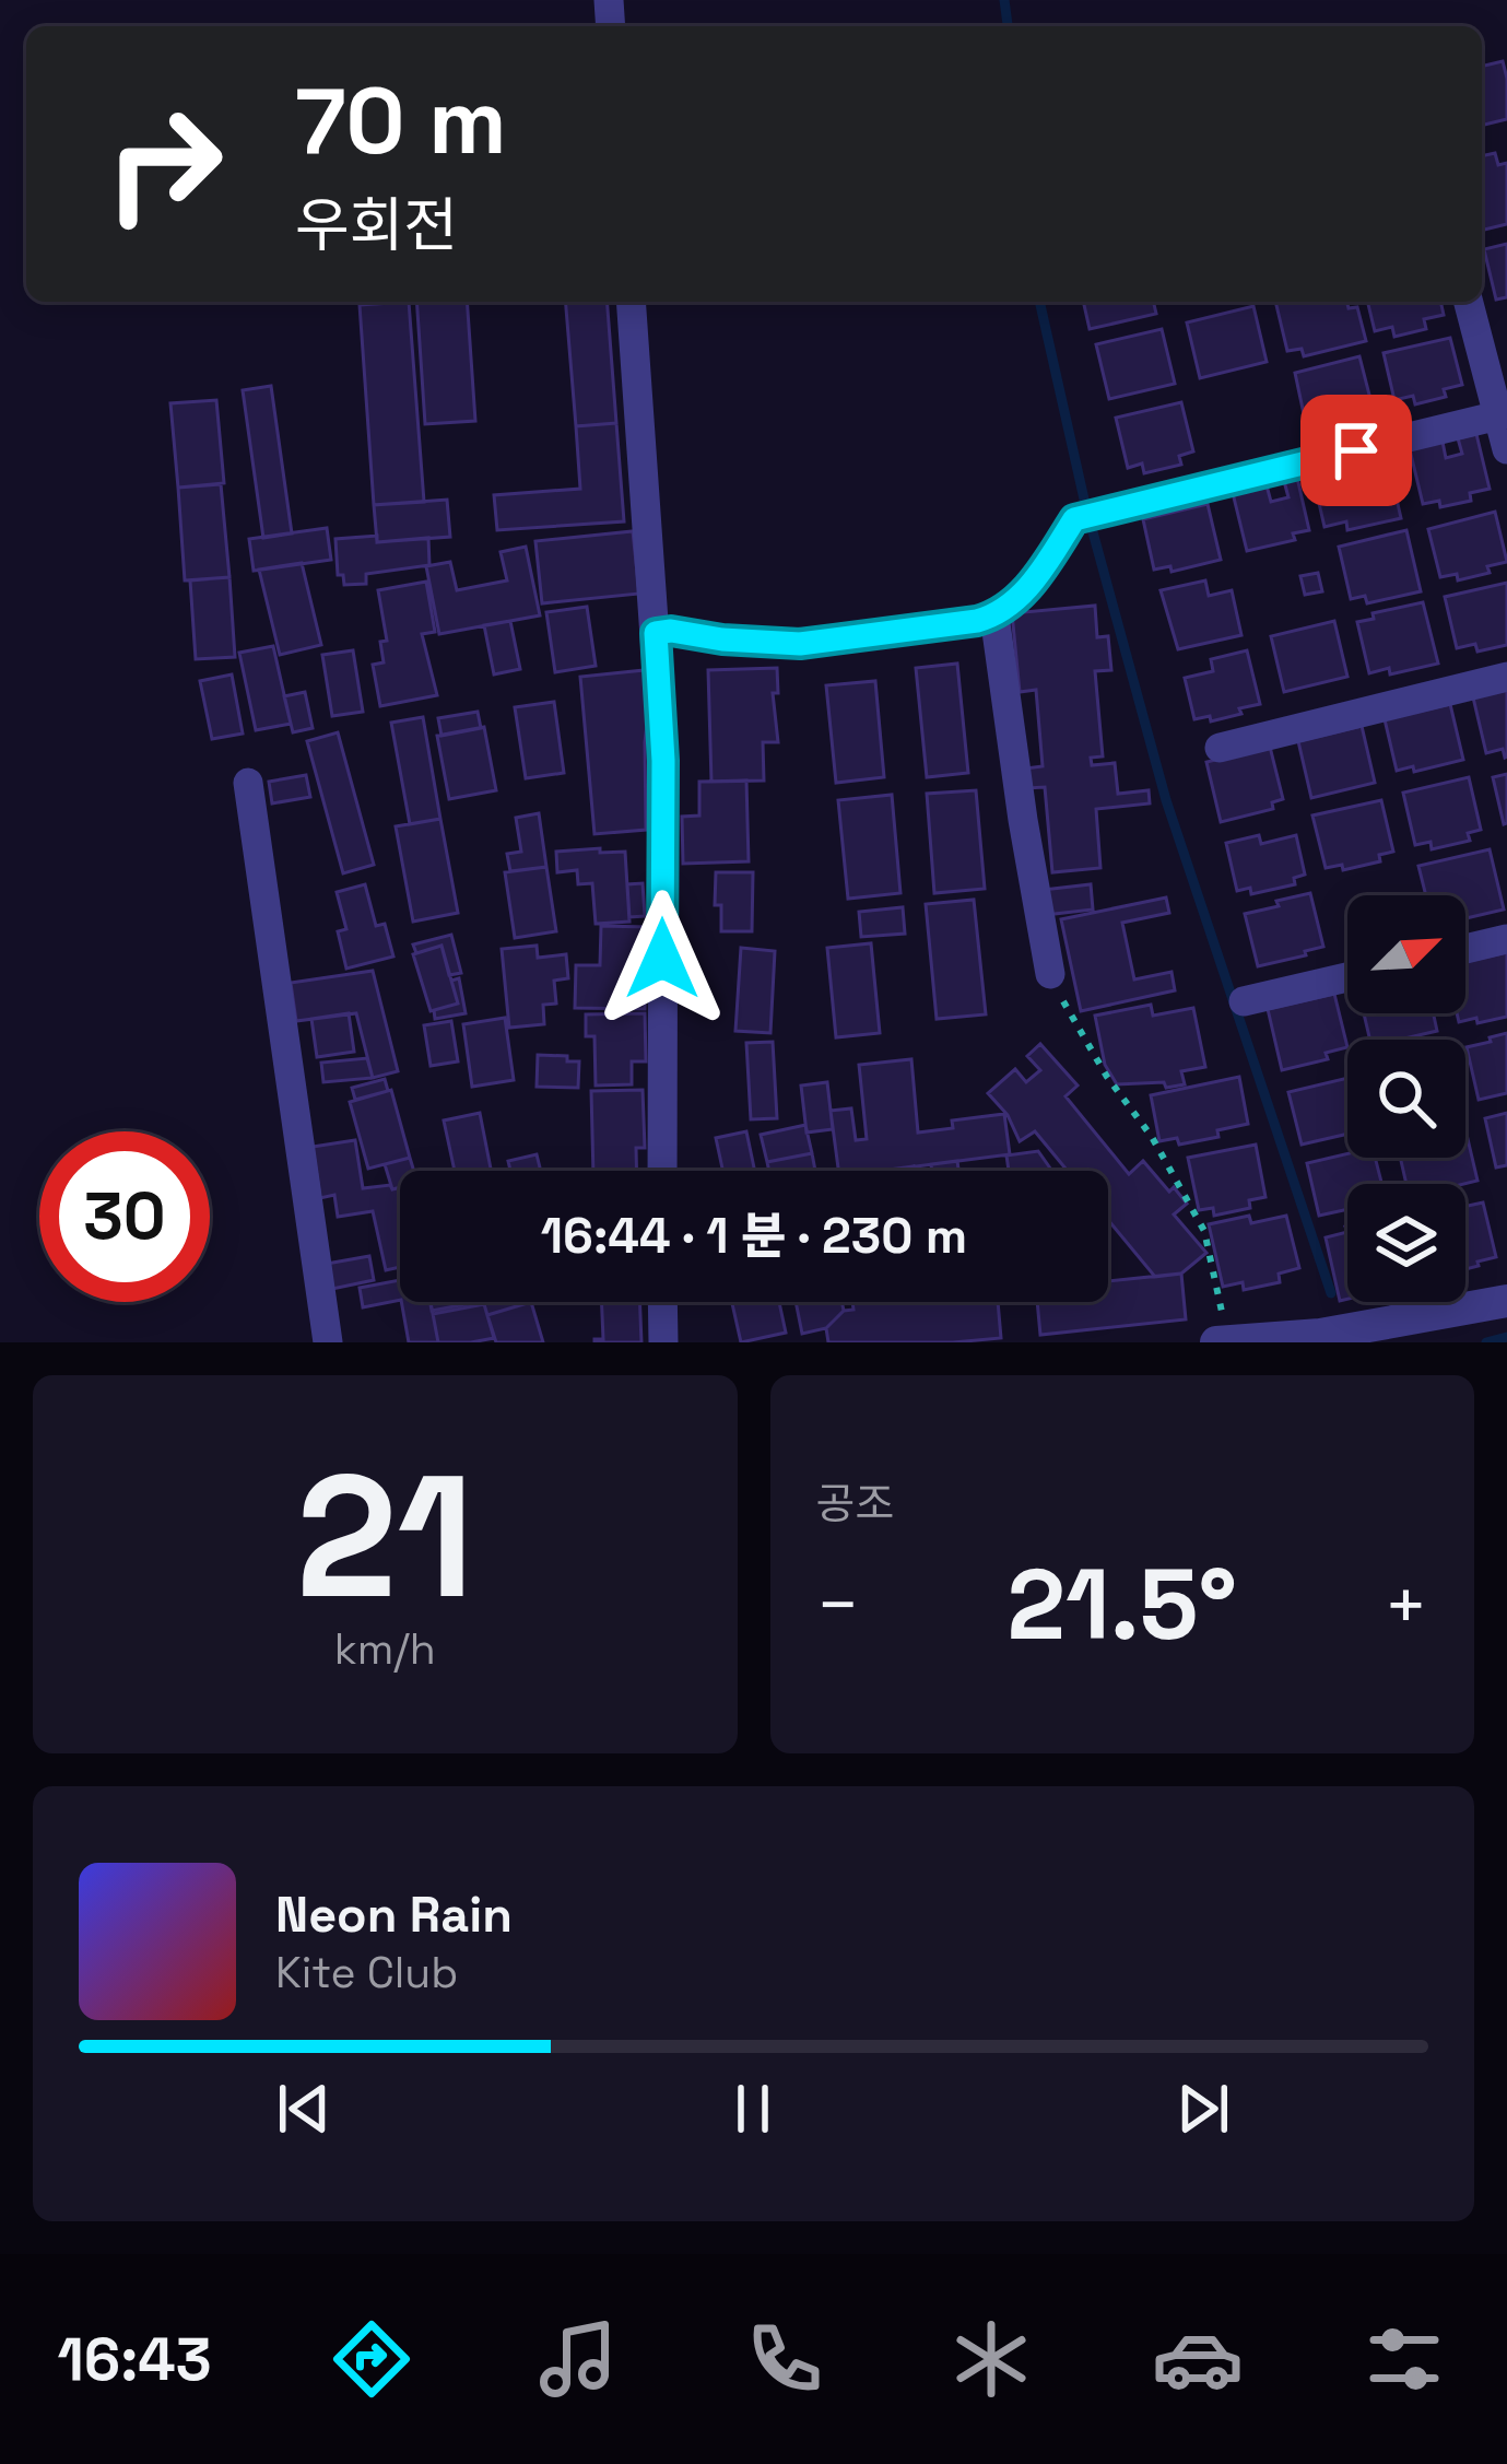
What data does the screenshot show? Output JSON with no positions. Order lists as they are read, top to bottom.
{
  "north": "top right",
  "page": {
    "turn": ["70 m", "우회전"],
    "limit": "30",
    "trip": "16:44 · 1 분 · 230 m",
    "tile": [
      ["21", "km/h"],
      "공조"
    ],
    "heat": ["−", "21.5°", "+"],
    "song": ["Neon Rain", "Kite Club"],
    "tabs": "16:43"
  }
}
